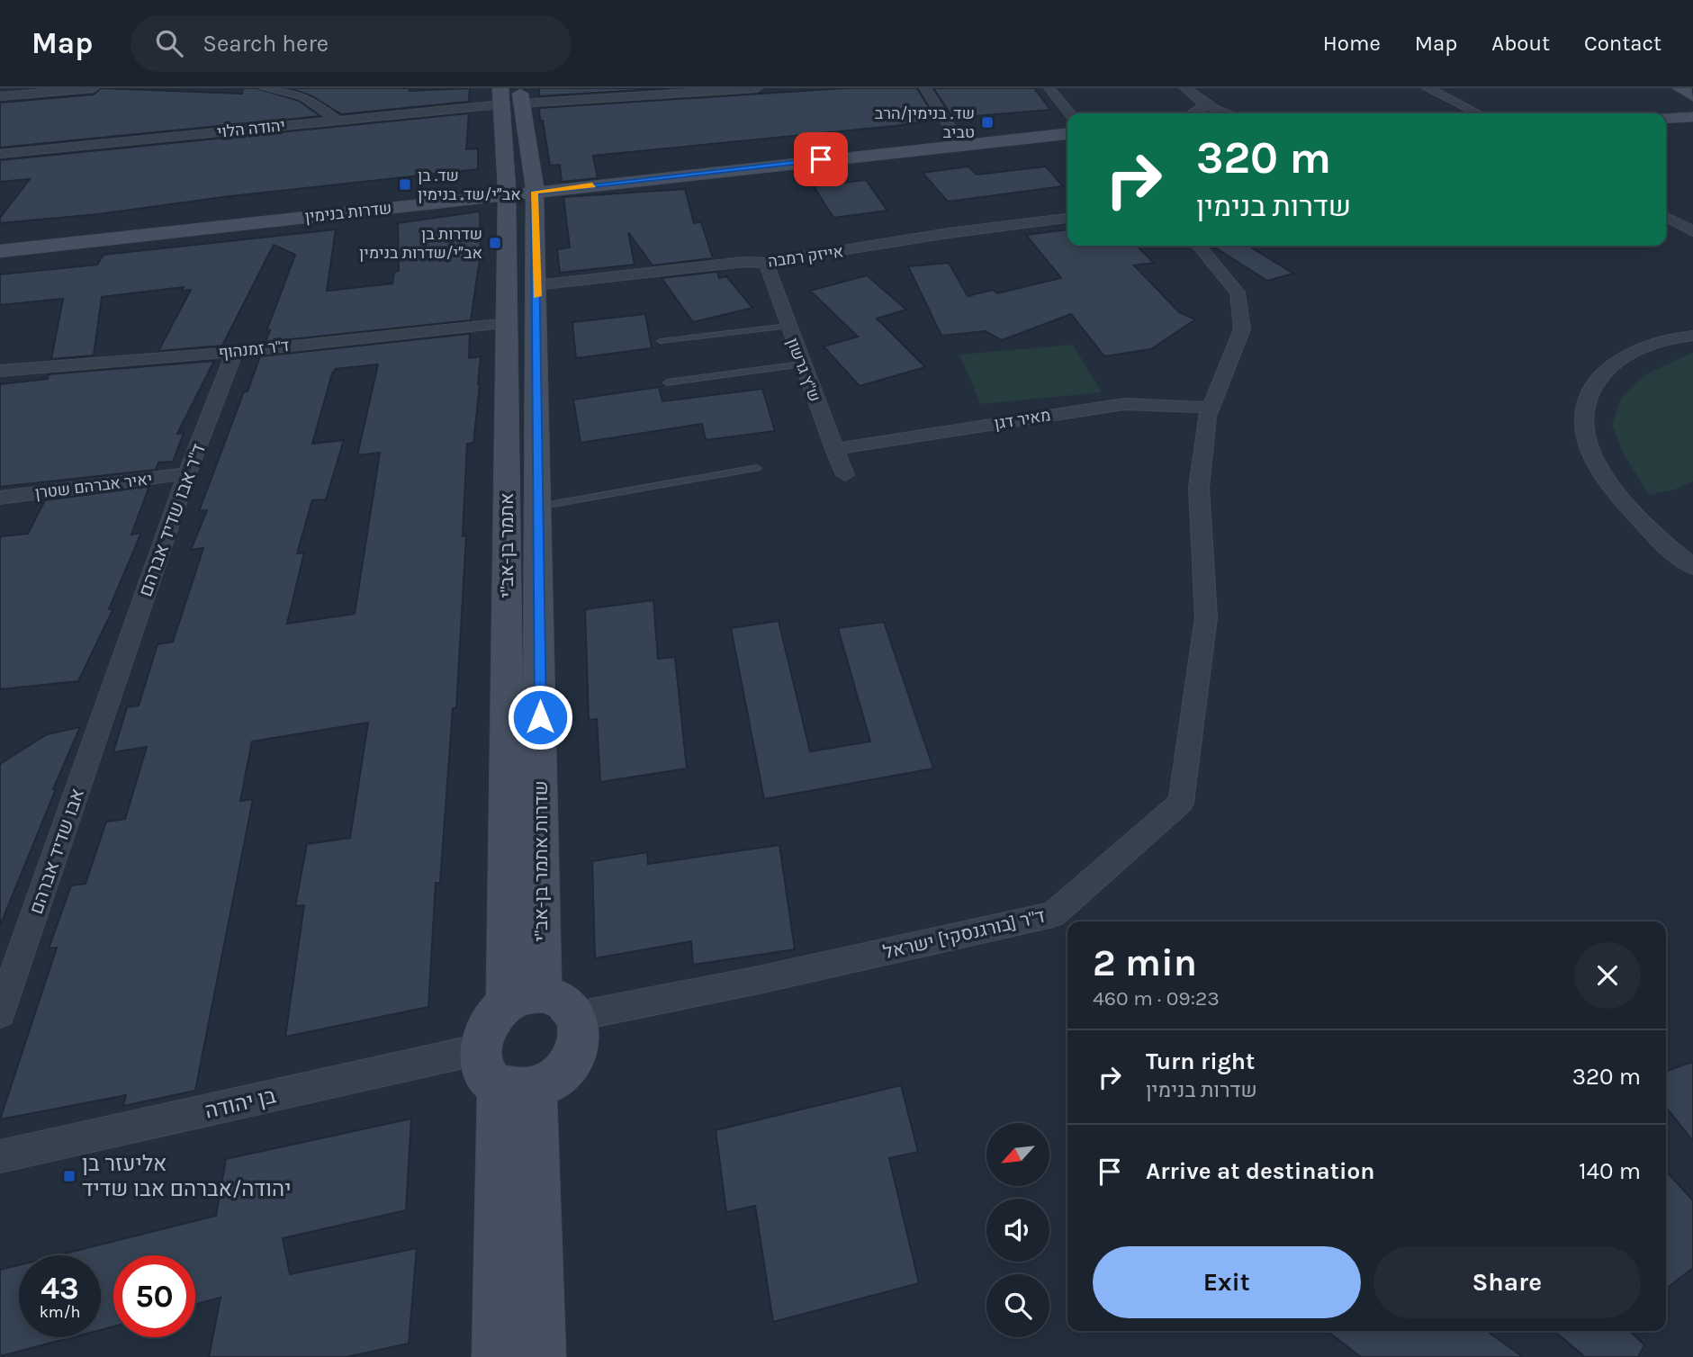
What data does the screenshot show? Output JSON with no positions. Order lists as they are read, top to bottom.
{
  "streets": {
    "main road": ["שדרות בנימין", "אתמר בן-אב\"י", "שדרות אתמר בן-אב\"י"],
    "street": [
      "יהודה הלוי",
      "אייזק רמבה",
      "ד\"ר זמנהוף",
      "ש\"ץ גרשון",
      "מאיר דגן",
      "יאיר אברהם שטרן",
      "ד\"ר אבו שדיד אברהם",
      "אבו שדיד אברהם",
      "ד\"ר [בורגנסקי] ישראל",
      "בן יהודה"
    ]
  },
  "crossings": [
    ["יהודה הלוי", "אתמר בן-אב\"י"],
    ["יהודה הלוי", "שדרות אתמר בן-אב\"י"],
    ["שדרות בנימין", "אתמר בן-אב\"י"],
    ["שדרות בנימין", "שדרות אתמר בן-אב\"י"],
    ["אייזק רמבה", "ש\"ץ גרשון"],
    ["אייזק רמבה", "שדרות אתמר בן-אב\"י"],
    ["ד\"ר זמנהוף", "ד\"ר אבו שדיד אברהם"],
    ["ד\"ר זמנהוף", "אתמר בן-אב\"י"],
    ["ש\"ץ גרשון", "מאיר דגן"],
    ["מאיר דגן", "ד\"ר [בורגנסקי] ישראל"],
    ["יאיר אברהם שטרן", "ד\"ר אבו שדיד אברהם"],
    ["ד\"ר אבו שדיד אברהם", "אבו שדיד אברהם"],
    ["אתמר בן-אב\"י", "שדרות אתמר בן-אב\"י"],
    ["אתמר בן-אב\"י", "ד\"ר [בורגנסקי] ישראל"],
    ["אתמר בן-אב\"י", "בן יהודה"],
    ["שדרות אתמר בן-אב\"י", "ד\"ר [בורגנסקי] ישראל"],
    ["שדרות אתמר בן-אב\"י", "בן יהודה"],
    ["ד\"ר [בורגנסקי] ישראל", "בן יהודה"]
  ],
  "places": {
    "transit": [
      "שד. בנימין/הרב טביב",
      "שד. בן אב״י/שד. בנימין",
      "שדרות בן אב״י/שדרות בנימין",
      "אליעזר בן יהודה/אברהם אבו שדיד"
    ]
  },
  "north": "bottom left",
  "page": {
    "header": "Map",
    "search": "Search here",
    "nav": [
      "Home",
      "Map",
      "About",
      "Contact"
    ],
    "turn": ["320 m", "שדרות בנימין"],
    "heading": ["2 min", "460 m · 09:23"],
    "list": [
      {
        "name": "Turn right",
        "note": "שדרות בנימין",
        "value": "320 m"
      },
      {
        "name": "Arrive at destination",
        "value": "140 m"
      }
    ],
    "buttons": ["Exit", "Share"],
    "speed": "43 km/h",
    "limit": "50"
  }
}
